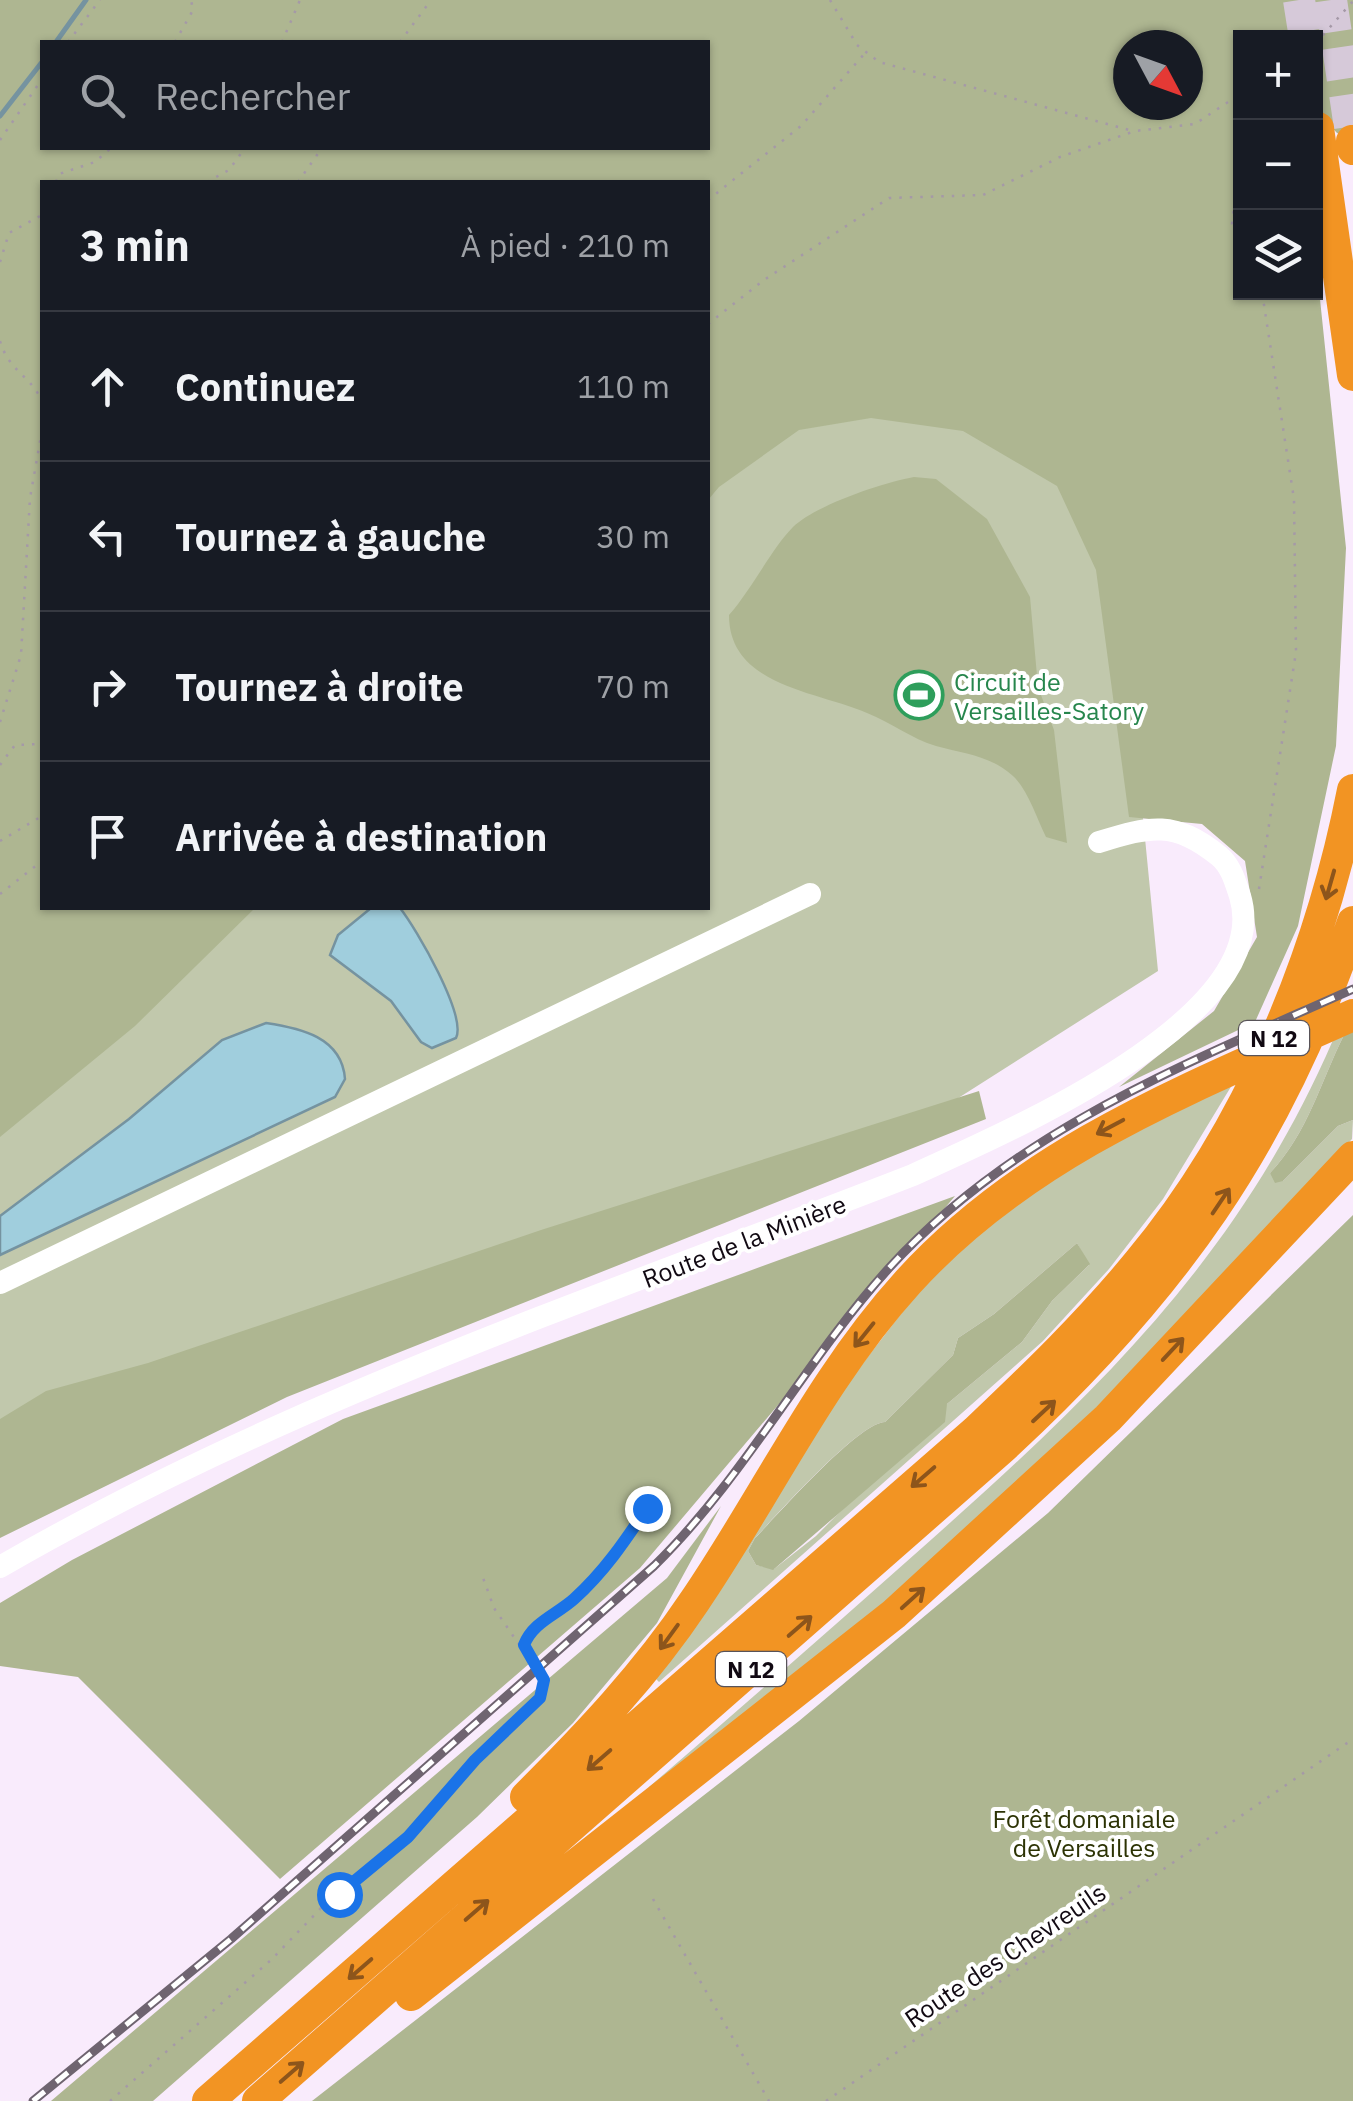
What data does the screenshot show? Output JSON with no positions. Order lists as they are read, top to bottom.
{
  "streets": {
    "highway": ["N 12"],
    "street": ["Route de la Minière"],
    "path": ["Route des Chevreuils"]
  },
  "parks": ["Forêt domaniale de Versailles"],
  "places": {
    "sports": ["Circuit de Versailles-Satory"]
  },
  "north": "bottom right",
  "page": {
    "map_buttons": ["+", "−"],
    "search": "Rechercher",
    "heading": ["3 min", "À pied · 210 m"],
    "list": [
      ["Continuez", "110 m"],
      ["Tournez à gauche", "30 m"],
      ["Tournez à droite", "70 m"],
      "Arrivée à destination"
    ]
  }
}
